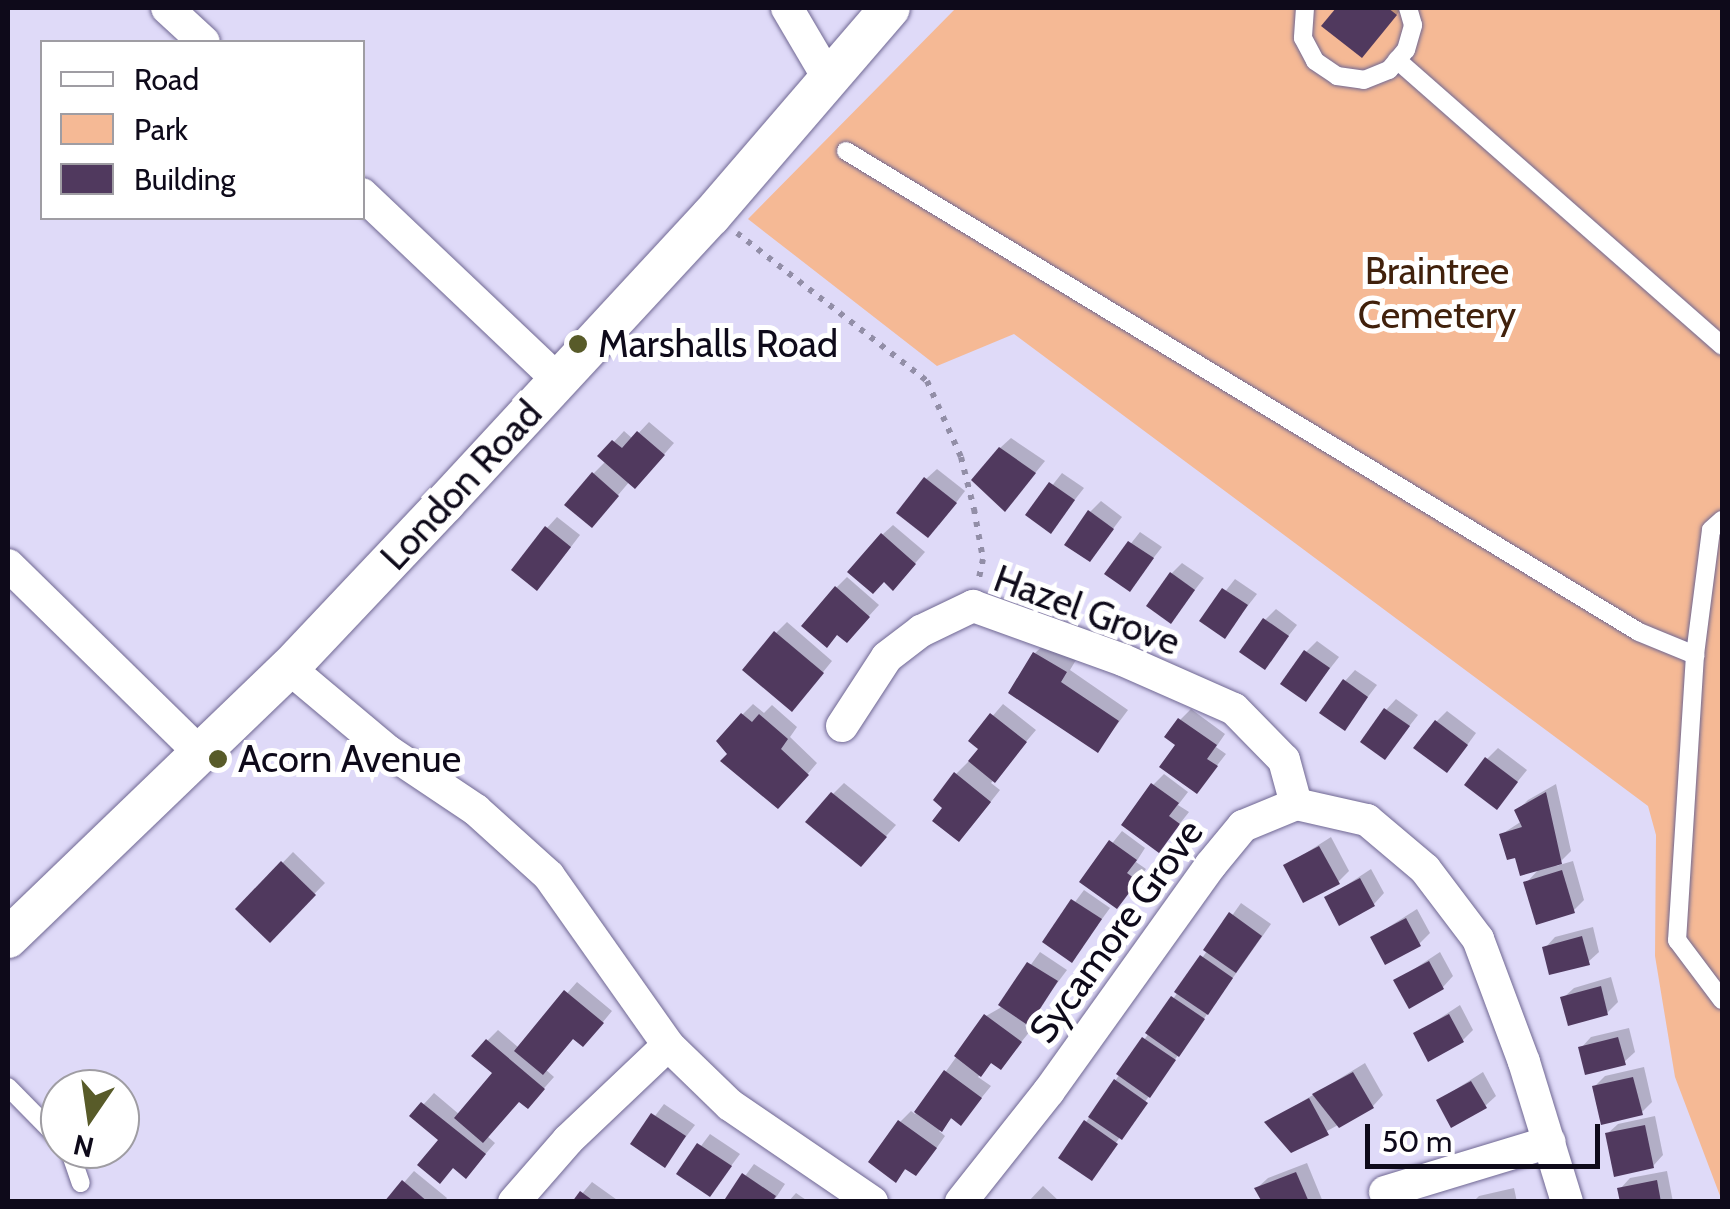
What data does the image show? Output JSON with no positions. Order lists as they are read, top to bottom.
{
  "streets": {
    "street": ["London Road", "Hazel Grove", "Sycamore Grove"]
  },
  "crossings": [
    ["Hazel Grove", "Sycamore Grove"]
  ],
  "parks": ["Braintree Cemetery"],
  "places": ["Marshalls Road", "Acorn Avenue"],
  "legend": ["Road", "Park", "Building"],
  "scale_bar": "50 m",
  "north": "bottom"
}
